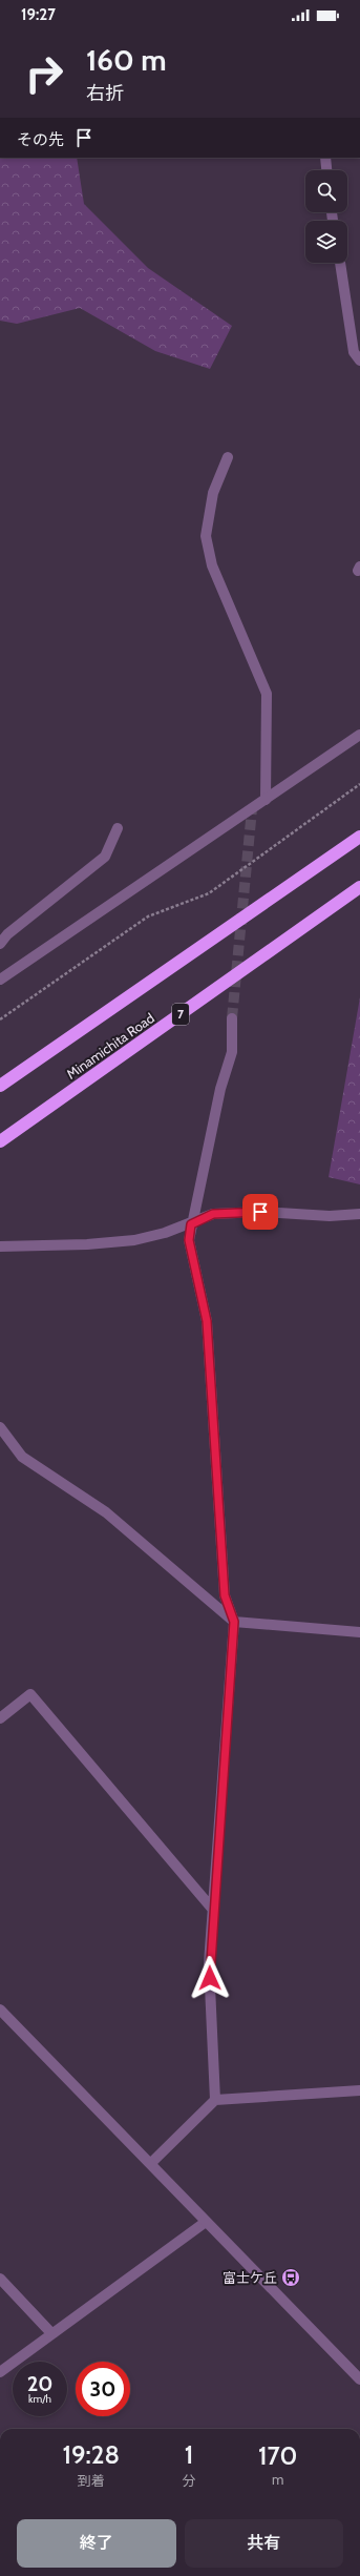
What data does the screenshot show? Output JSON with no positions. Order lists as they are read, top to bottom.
{
  "streets": {
    "highway": ["7", "Minamichita Road"]
  },
  "places": {
    "bus stop": ["富士ケ丘"]
  },
  "page": {
    "status": "19:27",
    "turn": ["160 m", "右折"],
    "then": "その先",
    "speed": "20 km/h",
    "limit": "30",
    "eta": [
      "19:28",
      "到着",
      "1",
      "分",
      "170",
      "m"
    ],
    "buttons": ["終了", "共有"]
  }
}
